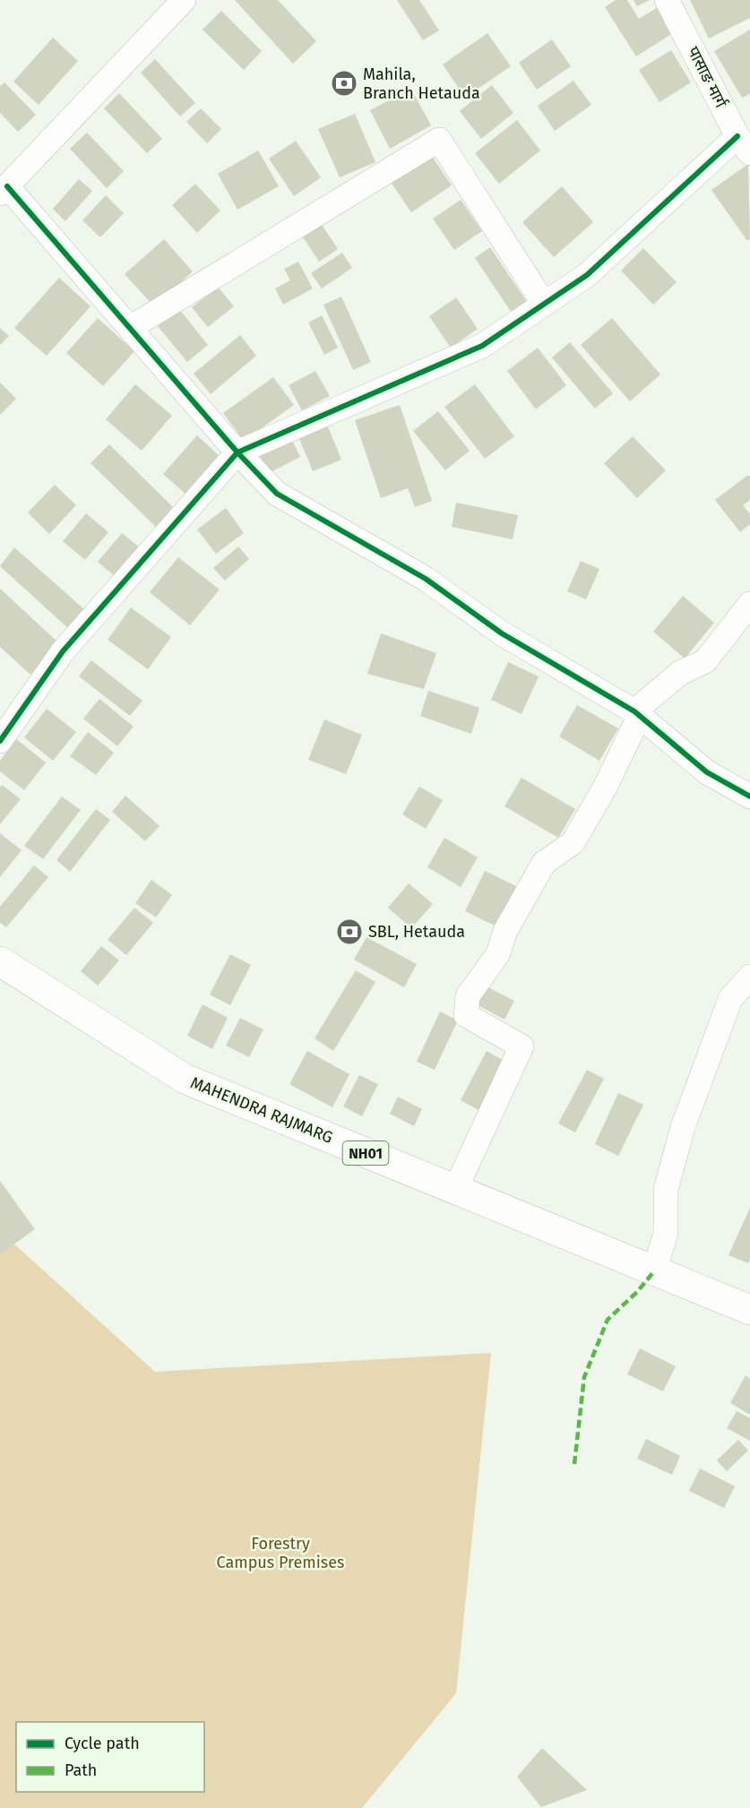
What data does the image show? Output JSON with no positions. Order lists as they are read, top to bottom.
{
  "streets": {
    "highway": ["MAHENDRA RAJMARG", "NH01"],
    "street": ["पासाङ मार्ग"]
  },
  "parks": ["Forestry Campus Premises"],
  "places": {
    "bank": ["Mahila, Branch Hetauda", "SBL, Hetauda"]
  },
  "legend": ["Cycle path", "Path"]
}
